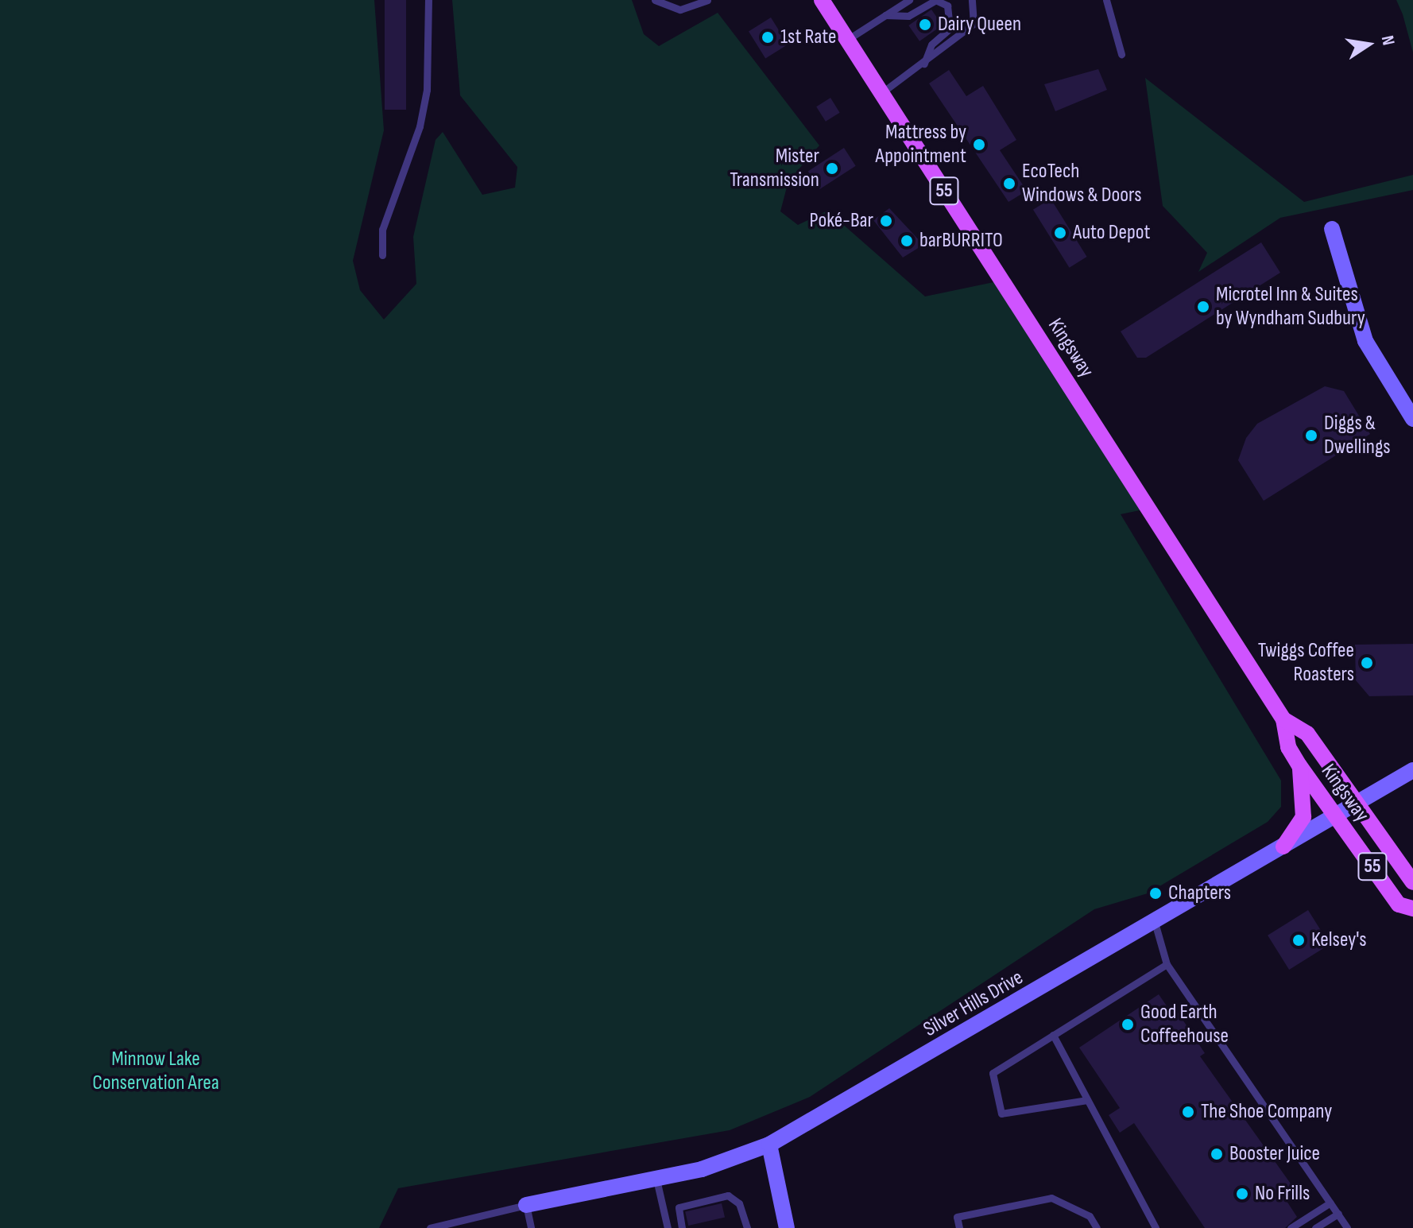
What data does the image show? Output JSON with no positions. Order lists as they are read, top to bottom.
{
  "streets": {
    "main road": ["55", "Kingsway"],
    "street": ["Silver Hills Drive"]
  },
  "crossings": [
    ["Kingsway", "Silver Hills Drive"]
  ],
  "parks": ["Minnow Lake Conservation Area"],
  "places": [
    "Dairy Queen",
    "1st Rate",
    "Mattress by Appointment",
    "Mister Transmission",
    "EcoTech Windows & Doors",
    "Poké-Bar",
    "Auto Depot",
    "barBURRITO",
    "Microtel Inn & Suites by Wyndham Sudbury",
    "Diggs & Dwellings",
    "Twiggs Coffee Roasters",
    "Chapters",
    "Kelsey's",
    "Good Earth Coffeehouse",
    "The Shoe Company",
    "Booster Juice",
    "No Frills"
  ],
  "north": "right"
}
